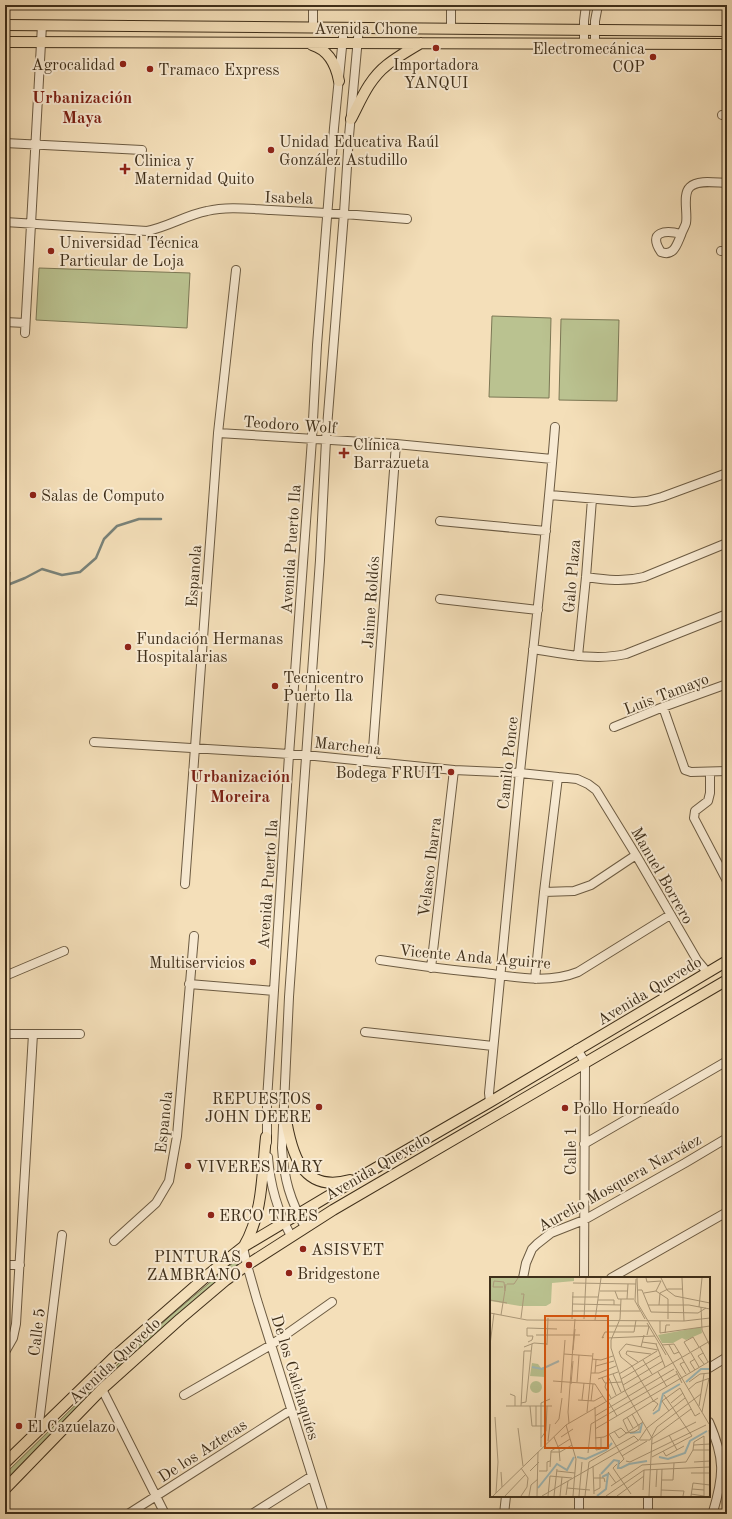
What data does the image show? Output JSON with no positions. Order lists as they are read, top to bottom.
{
  "streets": {
    "main road": ["Avenida Chone", "Avenida Quevedo"],
    "street": [
      "Isabela",
      "Teodoro Wolf",
      "Avenida Puerto Ila",
      "Espanola",
      "Galo Plaza",
      "Jaime Roldós",
      "Luis Tamayo",
      "Marchena",
      "Camilo Ponce",
      "Velasco Ibarra",
      "Manuel Borrero",
      "Vicente Anda Aguirre",
      "Calle 1",
      "Aurelio Mosquera Narváez",
      "Calle 5",
      "De los Calchaquíes",
      "De los Aztecas"
    ]
  },
  "crossings": [
    ["Avenida Chone", "Avenida Puerto Ila"],
    ["Isabela", "Avenida Puerto Ila"],
    ["Teodoro Wolf", "Avenida Puerto Ila"],
    ["Teodoro Wolf", "Espanola"],
    ["Teodoro Wolf", "Jaime Roldós"],
    ["Teodoro Wolf", "Camilo Ponce"],
    ["Avenida Puerto Ila", "Marchena"],
    ["Avenida Puerto Ila", "Avenida Quevedo"],
    ["Espanola", "Marchena"],
    ["Jaime Roldós", "Marchena"],
    ["Marchena", "Camilo Ponce"],
    ["Marchena", "Velasco Ibarra"],
    ["Marchena", "Manuel Borrero"],
    ["Camilo Ponce", "Vicente Anda Aguirre"],
    ["Camilo Ponce", "Avenida Quevedo"],
    ["Velasco Ibarra", "Vicente Anda Aguirre"],
    ["Manuel Borrero", "Vicente Anda Aguirre"],
    ["Manuel Borrero", "Avenida Quevedo"],
    ["Avenida Quevedo", "Calle 1"],
    ["Avenida Quevedo", "Calle 5"],
    ["Avenida Quevedo", "De los Calchaquíes"],
    ["Calle 1", "Aurelio Mosquera Narváez"],
    ["De los Calchaquíes", "De los Aztecas"]
  ],
  "districts": ["Urbanización Maya", "Urbanización Moreira"],
  "places": {
    "other": [
      "Importadora YANQUI",
      "Electromecánica COP",
      "Agrocalidad",
      "Tramaco Express",
      "Unidad Educativa Raúl González Astudillo",
      "Universidad Técnica Particular de Loja",
      "Salas de Computo",
      "Fundación Hermanas Hospitalarias",
      "Tecnicentro Puerto Ila",
      "Bodega FRUIT",
      "Multiservicios",
      "REPUESTOS JOHN DEERE",
      "Pollo Horneado",
      "VIVERES MARY",
      "ERCO TIRES",
      "ASISVET",
      "PINTURAS ZAMBRANO",
      "Bridgestone",
      "El Cazuelazo"
    ],
    "health": ["Clinica y Maternidad Quito", "Clínica Barrazueta"]
  }
}
